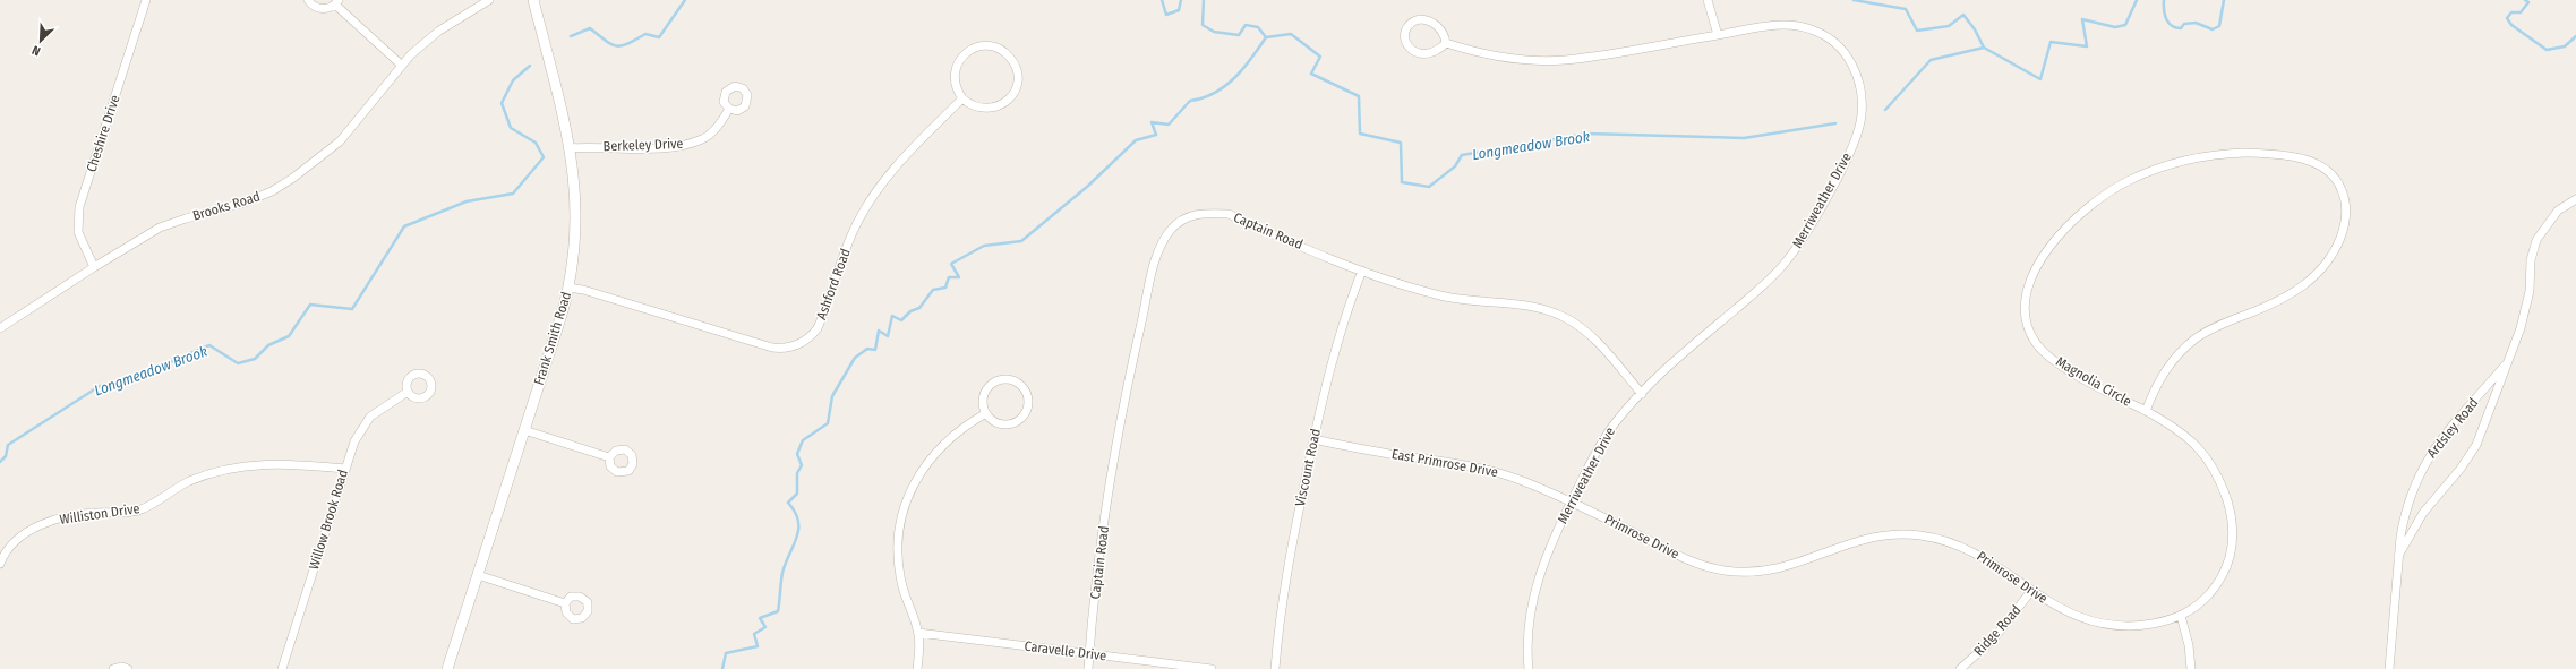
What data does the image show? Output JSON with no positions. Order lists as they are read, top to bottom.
{
  "streets": {
    "street": [
      "Cheshire Drive",
      "Berkeley Drive",
      "Merriweather Drive",
      "Brooks Road",
      "Captain Road",
      "Ashford Road",
      "Frank Smith Road",
      "Magnolia Circle",
      "Ardsley Road",
      "East Primrose Drive",
      "Viscount Road",
      "Williston Drive",
      "Willow Brook Road",
      "Primrose Drive",
      "Ridge Road",
      "Caravelle Drive"
    ]
  },
  "crossings": [
    ["Cheshire Drive", "Brooks Road"],
    ["Berkeley Drive", "Frank Smith Road"],
    ["Merriweather Drive", "Captain Road"],
    ["Merriweather Drive", "East Primrose Drive"],
    ["Merriweather Drive", "Primrose Drive"],
    ["Captain Road", "Viscount Road"],
    ["Captain Road", "Caravelle Drive"],
    ["Ashford Road", "Frank Smith Road"],
    ["Magnolia Circle", "Primrose Drive"],
    ["East Primrose Drive", "Viscount Road"],
    ["East Primrose Drive", "Primrose Drive"],
    ["Williston Drive", "Willow Brook Road"],
    ["Primrose Drive", "Ridge Road"]
  ],
  "water": ["Longmeadow Brook"],
  "north": "bottom left"
}
